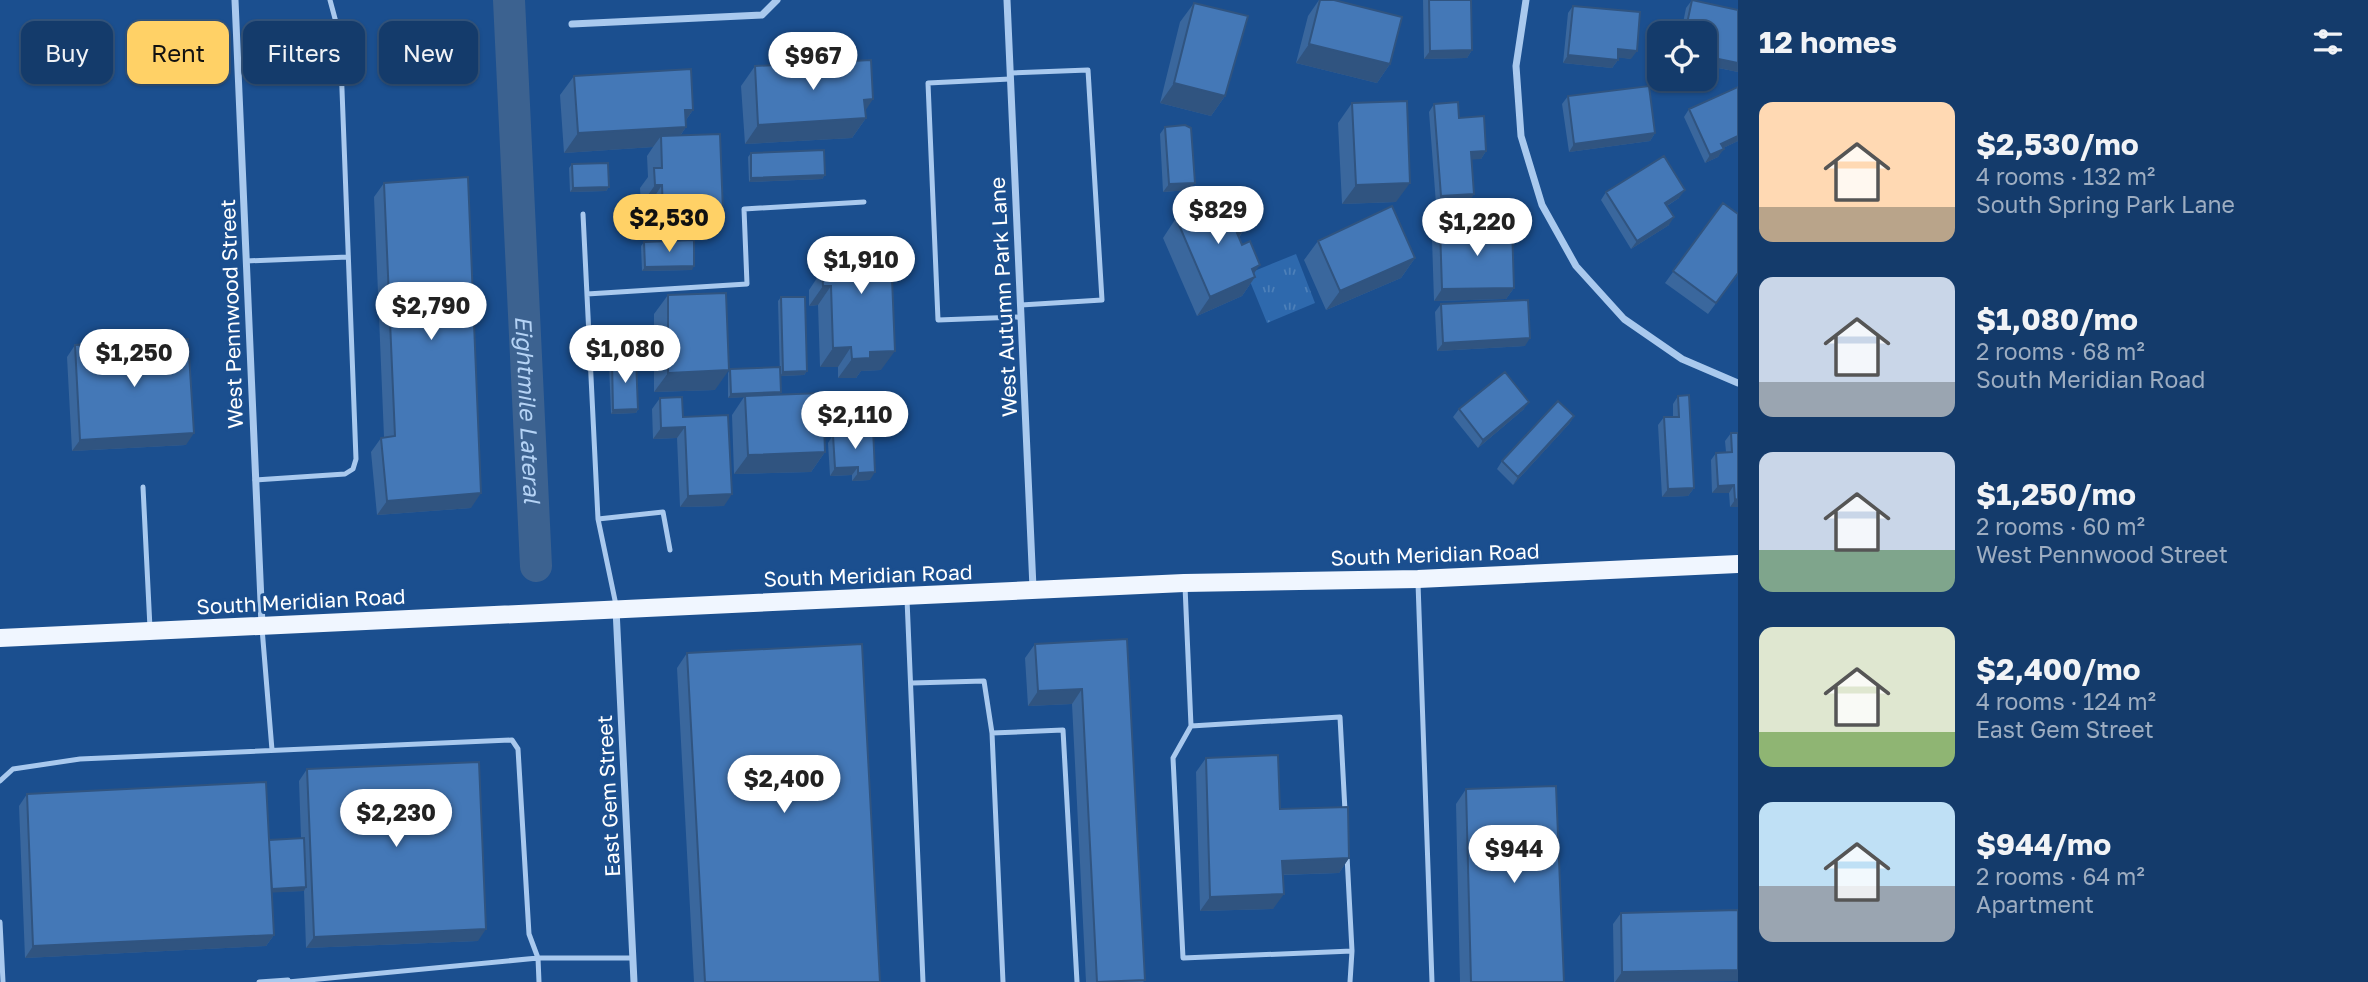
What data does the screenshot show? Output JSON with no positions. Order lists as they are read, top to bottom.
{
  "streets": {
    "main road": ["South Meridian Road"],
    "street": ["West Autumn Park Lane", "West Pennwood Street", "East Gem Street"]
  },
  "crossings": [
    ["West Autumn Park Lane", "South Meridian Road"],
    ["West Pennwood Street", "South Meridian Road"],
    ["South Meridian Road", "East Gem Street"]
  ],
  "water": ["Eightmile Lateral"],
  "page": {
    "heading": "12 homes",
    "chip": [
      "Buy",
      "Rent",
      "Filters",
      "New"
    ],
    "price": [
      "$967",
      "$829",
      "$2,530",
      "$1,220",
      "$1,910",
      "$2,790",
      "$1,080",
      "$1,250",
      "$2,110",
      "$2,400",
      "$2,230",
      "$944"
    ],
    "list": [
      {
        "name": "$2,530/mo",
        "note": "4 rooms · 132 m² · South Spring Park Lane"
      },
      {
        "name": "$1,080/mo",
        "note": "2 rooms · 68 m² · South Meridian Road"
      },
      {
        "name": "$1,250/mo",
        "note": "2 rooms · 60 m² · West Pennwood Street"
      },
      {
        "name": "$2,400/mo",
        "note": "4 rooms · 124 m² · East Gem Street"
      },
      {
        "name": "$944/mo",
        "note": "2 rooms · 64 m² · Apartment"
      }
    ]
  }
}
